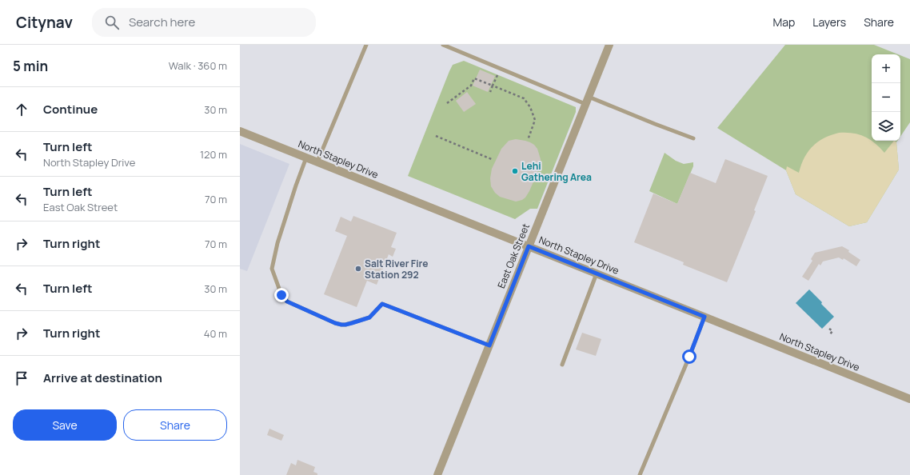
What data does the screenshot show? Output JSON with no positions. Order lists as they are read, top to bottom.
{
  "streets": {
    "street": ["North Stapley Drive", "East Oak Street"]
  },
  "crossings": [
    ["North Stapley Drive", "East Oak Street"]
  ],
  "places": ["Lehi Gathering Area", "Salt River Fire Station 292"],
  "page": {
    "header": "Citynav",
    "search": "Search here",
    "nav": ["Map", "Layers", "Share"],
    "heading": ["5 min", "Walk · 360 m"],
    "map_buttons": ["+", "−"],
    "list": [
      ["Continue", "30 m"],
      ["Turn left", "North Stapley Drive", "120 m"],
      ["Turn left", "East Oak Street", "70 m"],
      ["Turn right", "70 m"],
      ["Turn left", "30 m"],
      ["Turn right", "40 m"],
      "Arrive at destination"
    ],
    "buttons": ["Save", "Share"]
  }
}
